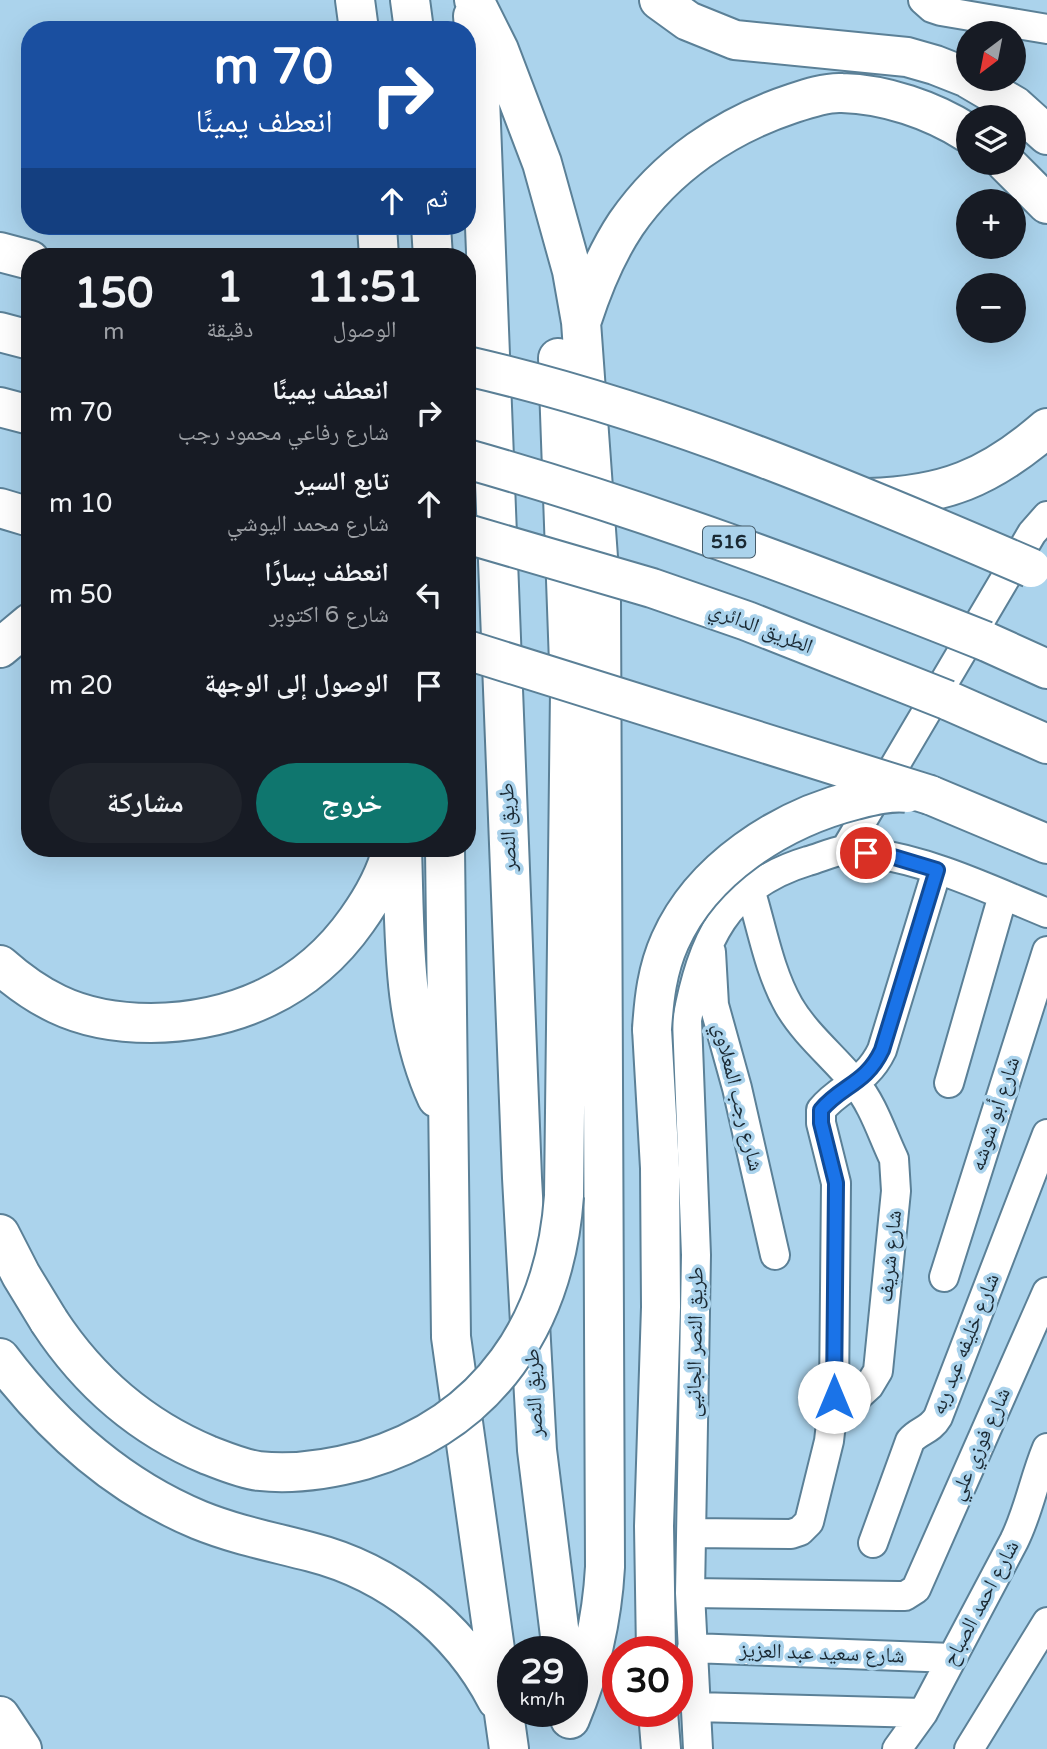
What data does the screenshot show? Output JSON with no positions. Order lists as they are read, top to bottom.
{
  "streets": {
    "main road": ["516", "الطريق الدائري", "طريق النصر"],
    "street": [
      "شارع رجب المعلاوي",
      "شارع أبو شوشه",
      "شارع شريف",
      "طريق النصر الجانيى",
      "شارع خليفه عبد ربه",
      "شارع فوزي علي",
      "شارع احمد الصباح",
      "شارع سعيد عبد العزيز"
    ]
  },
  "crossings": [
    ["شارع رجب المعلاوي", "طريق النصر الجانيى"],
    ["شارع شريف", "طريق النصر الجانيى"],
    ["طريق النصر الجانيى", "شارع فوزي علي"],
    ["شارع احمد الصباح", "شارع سعيد عبد العزيز"]
  ],
  "north": "bottom left",
  "page": {
    "map_buttons": ["+", "−"],
    "turn": ["70 m", "انعطف يمينًا"],
    "then": "ثم",
    "eta": [
      "11:51",
      "الوصول",
      "1",
      "دقيقة",
      "150",
      "m"
    ],
    "list": [
      {
        "name": "انعطف يمينًا",
        "note": "شارع رفاعي محمود رجب",
        "value": "70 m"
      },
      {
        "name": "تابع السير",
        "note": "شارع محمد اليوشي",
        "value": "10 m"
      },
      {
        "name": "انعطف يسارًا",
        "note": "شارع 6 اكتوبر",
        "value": "50 m"
      },
      {
        "name": "الوصول إلى الوجهة",
        "value": "20 m"
      }
    ],
    "buttons": ["خروج", "مشاركة"],
    "speed": "29 km/h",
    "limit": "30"
  }
}
